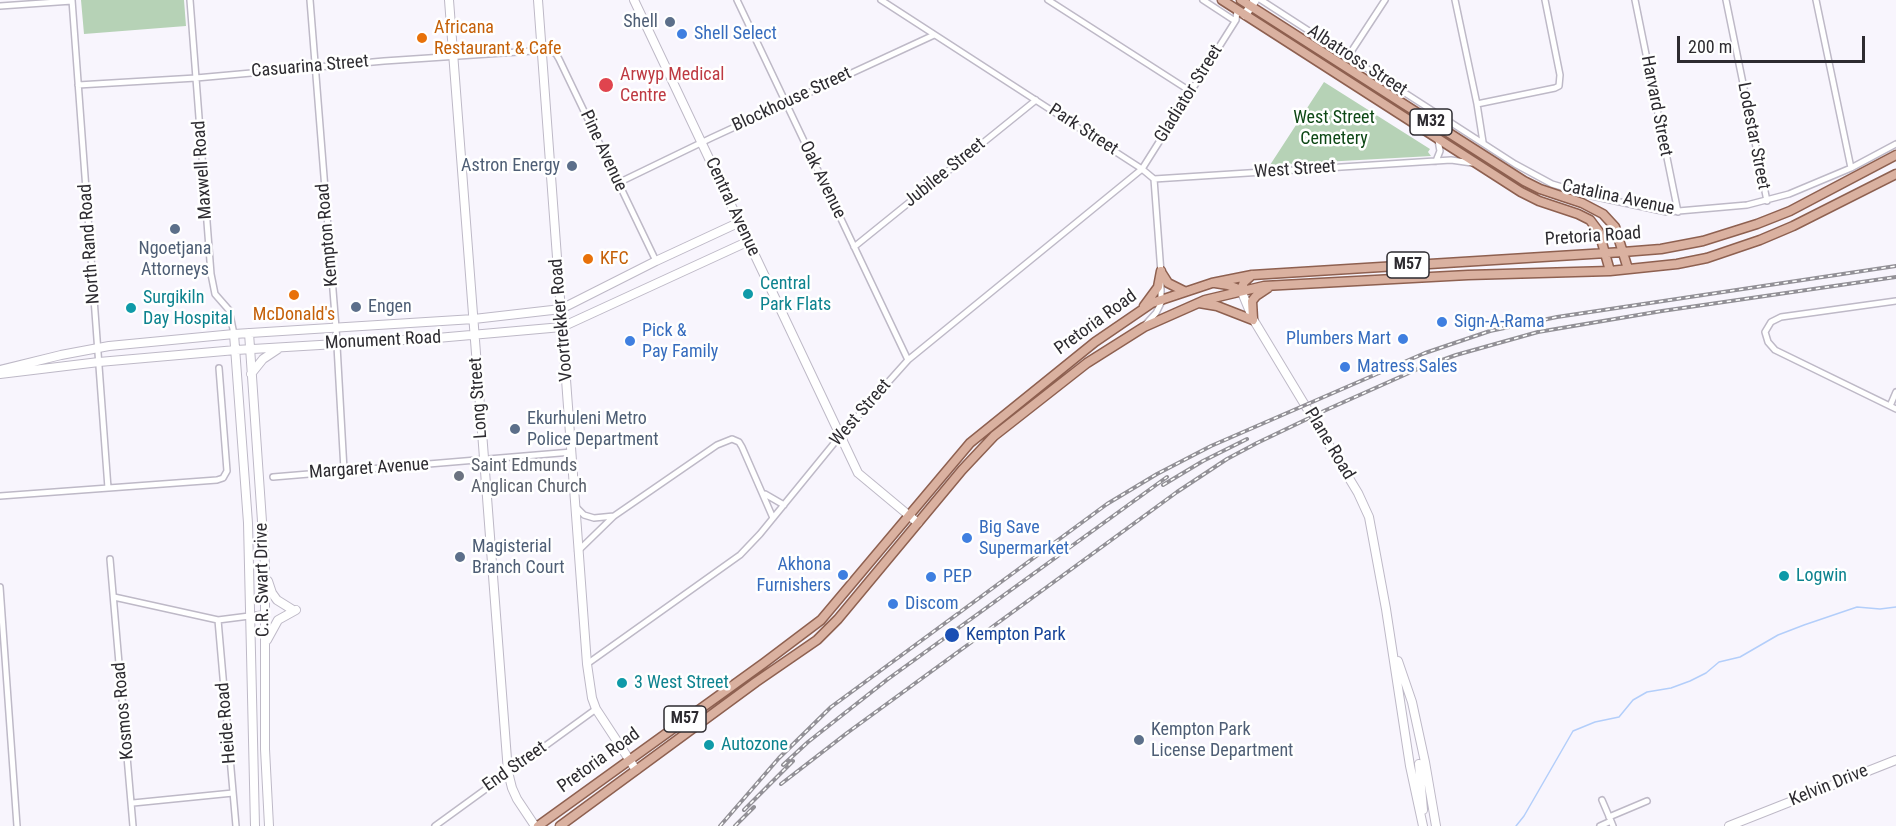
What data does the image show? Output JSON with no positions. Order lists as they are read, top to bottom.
{
  "streets": {
    "main road": [
      "Gladiator Street",
      "M32",
      "Central Avenue",
      "Pretoria Road",
      "M57",
      "Voortrekker Road",
      "Monument Road",
      "Long Street",
      "Plane Road",
      "C.R. Swart Drive",
      "Kelvin Drive"
    ],
    "street": [
      "Albatross Street",
      "Casuarina Street",
      "Blockhouse Street",
      "Harvard Street",
      "Park Street",
      "Lodestar Street",
      "Pine Avenue",
      "Maxwell Road",
      "West Street",
      "Jubilee Street",
      "Oak Avenue",
      "Catalina Avenue",
      "Kempton Road",
      "North Rand Road",
      "Margaret Avenue",
      "Kosmos Road",
      "Heide Road",
      "End Street"
    ]
  },
  "crossings": [
    ["Albatross Street", "Catalina Avenue"],
    ["Casuarina Street", "Pine Avenue"],
    ["Casuarina Street", "Maxwell Road"],
    ["Casuarina Street", "Kempton Road"],
    ["Casuarina Street", "North Rand Road"],
    ["Casuarina Street", "Voortrekker Road"],
    ["Casuarina Street", "Long Street"],
    ["Gladiator Street", "M32"],
    ["Gladiator Street", "Park Street"],
    ["Gladiator Street", "West Street"],
    ["Blockhouse Street", "Park Street"],
    ["Blockhouse Street", "Pine Avenue"],
    ["Blockhouse Street", "Oak Avenue"],
    ["Blockhouse Street", "Central Avenue"],
    ["Harvard Street", "Catalina Avenue"],
    ["M32", "West Street"],
    ["M32", "Pretoria Road"],
    ["Park Street", "West Street"],
    ["Park Street", "Jubilee Street"],
    ["Lodestar Street", "Catalina Avenue"],
    ["Pine Avenue", "Voortrekker Road"],
    ["Pine Avenue", "Monument Road"],
    ["Maxwell Road", "Monument Road"],
    ["Maxwell Road", "C.R. Swart Drive"],
    ["West Street", "Oak Avenue"],
    ["West Street", "Central Avenue"],
    ["West Street", "Voortrekker Road"],
    ["Jubilee Street", "Oak Avenue"],
    ["Central Avenue", "Pretoria Road"],
    ["Central Avenue", "Monument Road"],
    ["Kempton Road", "Monument Road"],
    ["Kempton Road", "Margaret Avenue"],
    ["Pretoria Road", "Voortrekker Road"],
    ["Pretoria Road", "Long Street"],
    ["Pretoria Road", "Plane Road"],
    ["North Rand Road", "Monument Road"],
    ["Voortrekker Road", "Monument Road"],
    ["Voortrekker Road", "Margaret Avenue"],
    ["Voortrekker Road", "End Street"],
    ["Monument Road", "Long Street"],
    ["Monument Road", "C.R. Swart Drive"],
    ["Long Street", "Margaret Avenue"],
    ["Long Street", "End Street"]
  ],
  "parks": ["West Street Cemetery"],
  "places": [
    "Shell",
    "Shell Select",
    "Africana Restaurant & Cafe",
    "Arwyp Medical Centre",
    "Astron Energy",
    "Ngoetjana Attorneys",
    "KFC",
    "Central Park Flats",
    "McDonald's",
    "Engen",
    "Surgikiln Day Hospital",
    "Sign-A-Rama",
    "Plumbers Mart",
    "Pick & Pay Family",
    "Matress Sales",
    "Ekurhuleni Metro Police Department",
    "Saint Edmunds Anglican Church",
    "Big Save Supermarket",
    "Magisterial Branch Court",
    "Akhona Furnishers",
    "Logwin",
    "PEP",
    "Discom",
    "Kempton Park",
    "3 West Street",
    "Kempton Park License Department",
    "Autozone"
  ],
  "scale_bar": "200 m"
}
